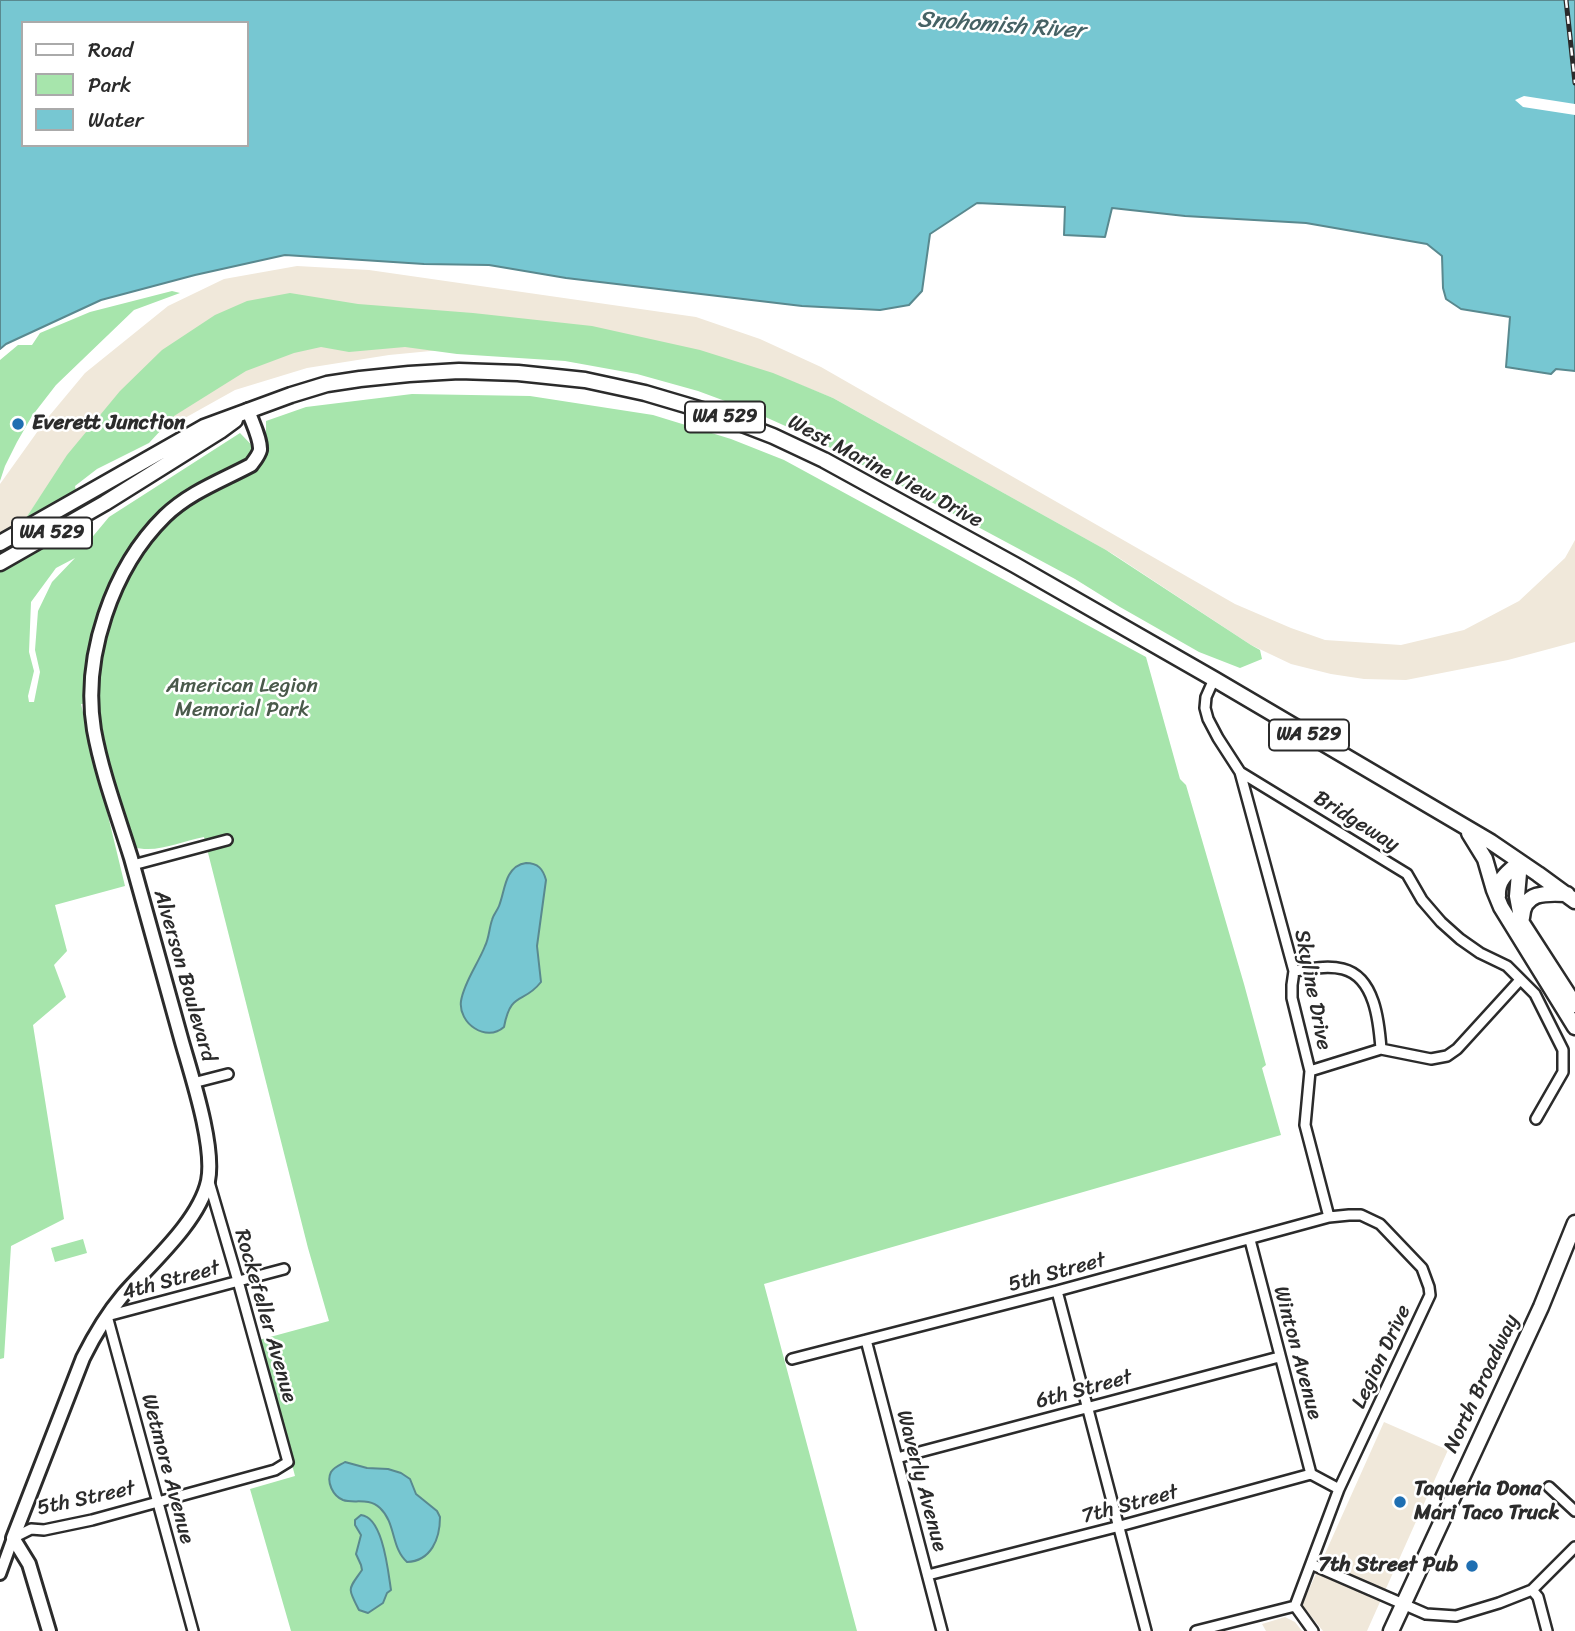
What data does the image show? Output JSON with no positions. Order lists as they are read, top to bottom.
{
  "streets": {
    "main road": [
      "WA 529",
      "West Marine View Drive",
      "Alverson Boulevard",
      "North Broadway"
    ],
    "street": [
      "Bridgeway",
      "Skyline Drive",
      "5th Street",
      "4th Street",
      "Rockefeller Avenue",
      "Winton Avenue",
      "Legion Drive",
      "6th Street",
      "Wetmore Avenue",
      "Waverly Avenue",
      "7th Street"
    ]
  },
  "crossings": [
    ["WA 529", "West Marine View Drive"],
    ["WA 529", "Bridgeway"],
    ["West Marine View Drive", "Bridgeway"],
    ["West Marine View Drive", "Alverson Boulevard"],
    ["Bridgeway", "Skyline Drive"],
    ["Alverson Boulevard", "5th Street"],
    ["Alverson Boulevard", "4th Street"],
    ["Alverson Boulevard", "Rockefeller Avenue"],
    ["Alverson Boulevard", "Wetmore Avenue"],
    ["Skyline Drive", "5th Street"],
    ["Skyline Drive", "Legion Drive"],
    ["5th Street", "Rockefeller Avenue"],
    ["5th Street", "Winton Avenue"],
    ["5th Street", "Legion Drive"],
    ["5th Street", "Wetmore Avenue"],
    ["5th Street", "Waverly Avenue"],
    ["4th Street", "Rockefeller Avenue"],
    ["4th Street", "Wetmore Avenue"],
    ["Winton Avenue", "6th Street"],
    ["Winton Avenue", "7th Street"],
    ["6th Street", "Waverly Avenue"],
    ["Waverly Avenue", "7th Street"]
  ],
  "water": ["Snohomish River"],
  "parks": ["American Legion Memorial Park"],
  "places": ["Everett Junction", "Taqueria Dona Mari Taco Truck", "7th Street Pub"],
  "legend": ["Road", "Park", "Water"]
}
